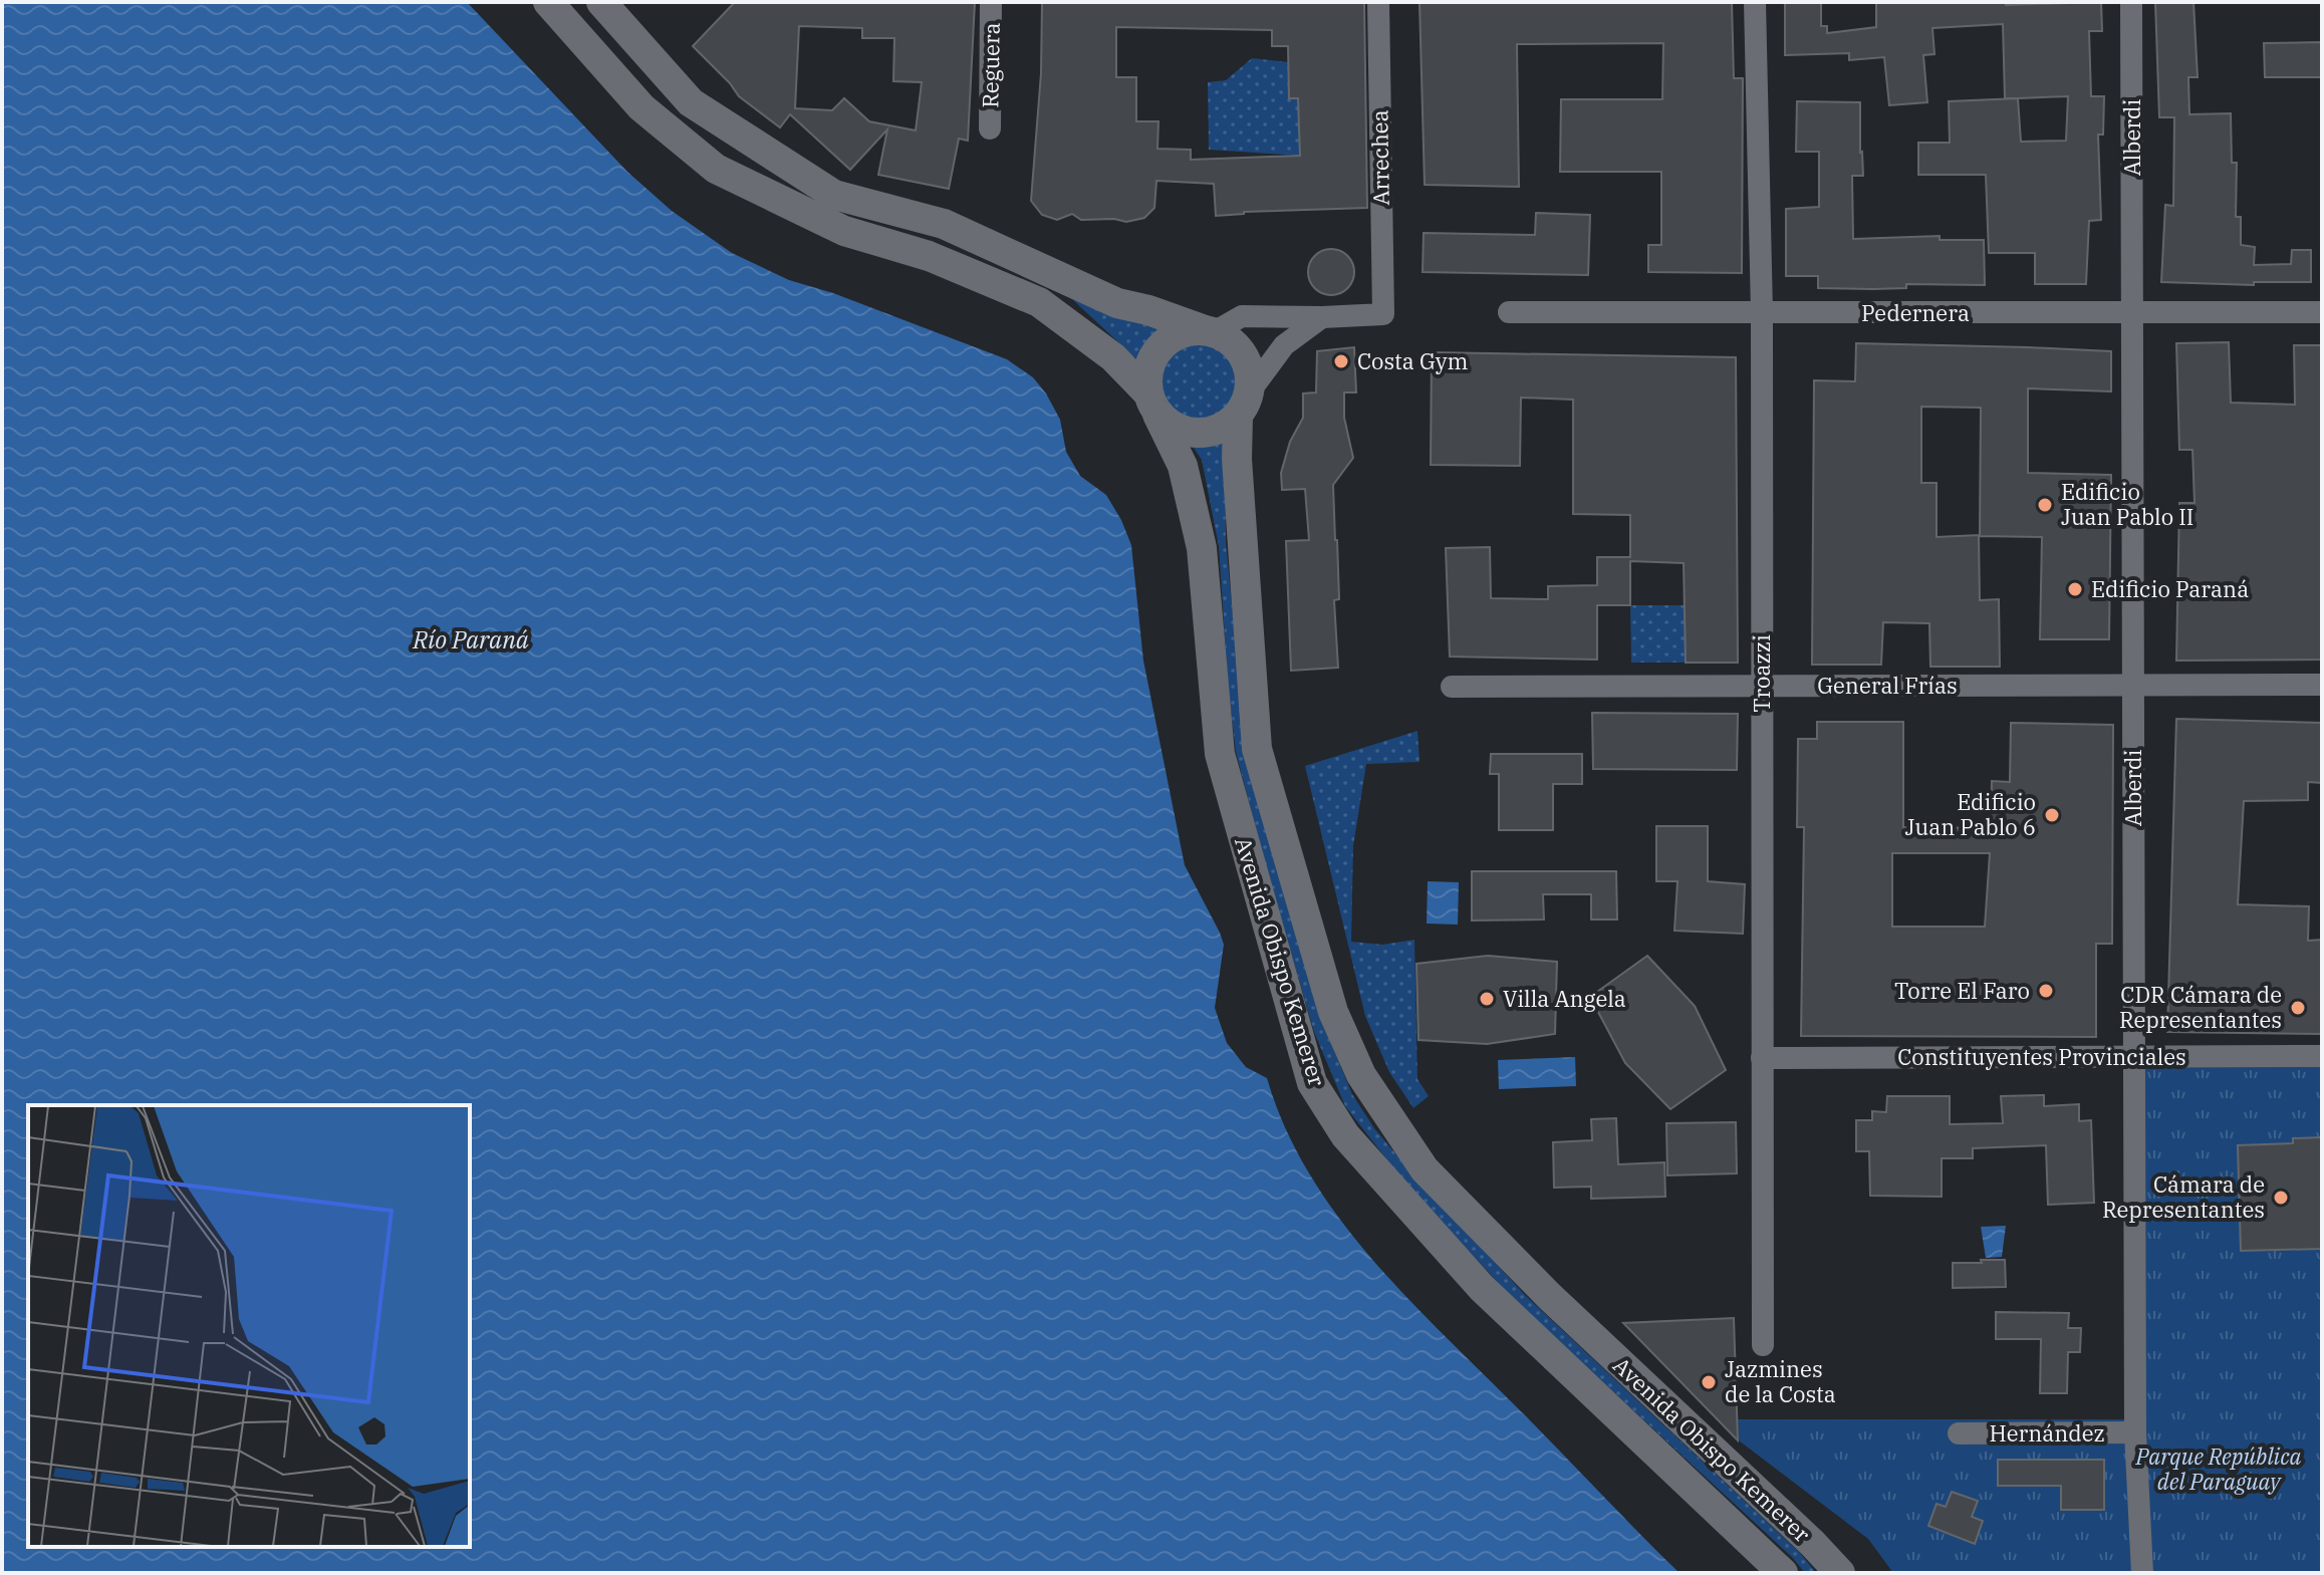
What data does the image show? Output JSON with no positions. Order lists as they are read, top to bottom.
{
  "streets": {
    "main road": ["Avenida Obispo Kemerer"],
    "street": [
      "Reguera",
      "Alberdi",
      "Arrechea",
      "Pedernera",
      "Troazzi",
      "General Frías",
      "Constituyentes Provinciales",
      "Hernández"
    ]
  },
  "crossings": [
    ["Alberdi", "Pedernera"],
    ["Alberdi", "General Frías"],
    ["Alberdi", "Constituyentes Provinciales"],
    ["Alberdi", "Hernández"],
    ["Pedernera", "Troazzi"],
    ["Troazzi", "General Frías"],
    ["Troazzi", "Constituyentes Provinciales"]
  ],
  "water": ["Río Paraná"],
  "parks": ["Parque República del Paraguay"],
  "places": [
    "Costa Gym",
    "Edificio Juan Pablo II",
    "Edificio Paraná",
    "Edificio Juan Pablo 6",
    "Torre El Faro",
    "Villa Angela",
    "CDR Cámara de Representantes",
    "Cámara de Representantes",
    "Jazmines de la Costa"
  ]
}
